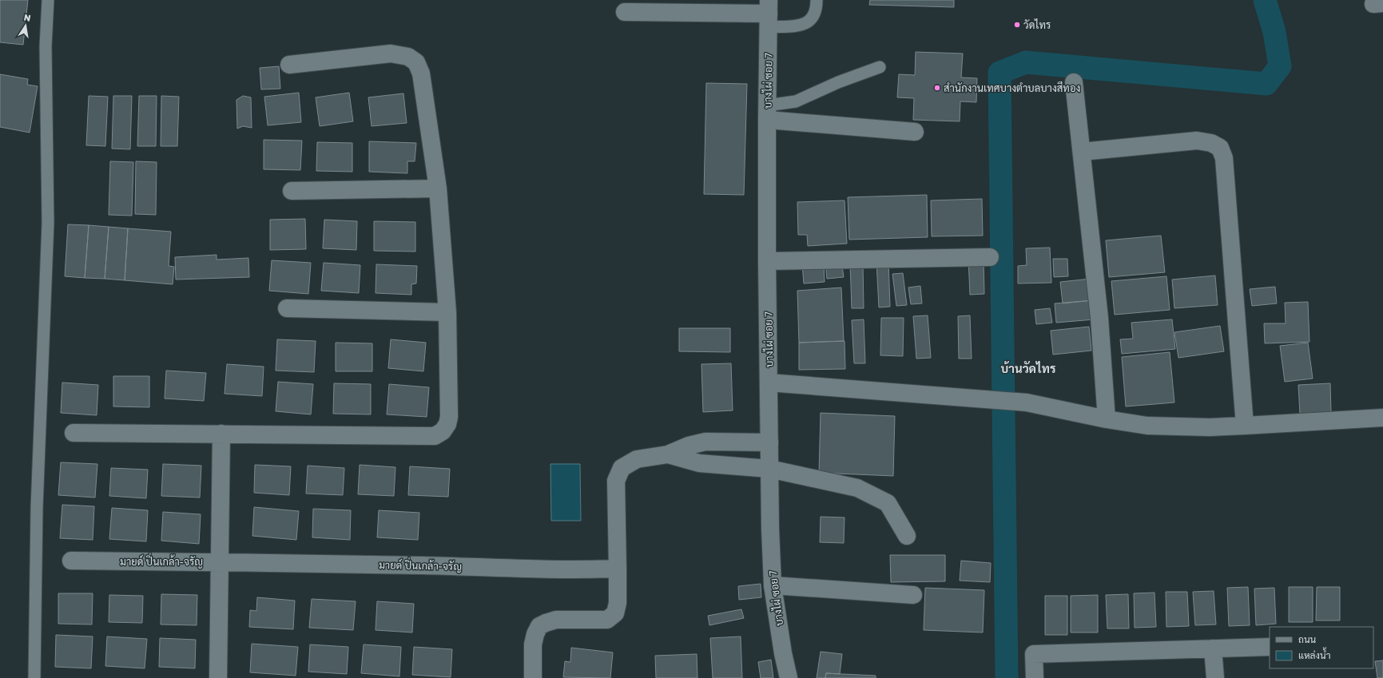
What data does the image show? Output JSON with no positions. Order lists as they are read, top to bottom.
{
  "streets": {
    "street": ["บางไผ่ ซอย 7", "มายด์ ปิ่นเกล้า-จรัญ"]
  },
  "districts": ["บ้านวัดไทร"],
  "places": ["วัดไทร", "สำนักงานเทศบางตำบลบางสีทอง"],
  "legend": ["ถนน", "แหล่งน้ำ"],
  "north": "top"
}
